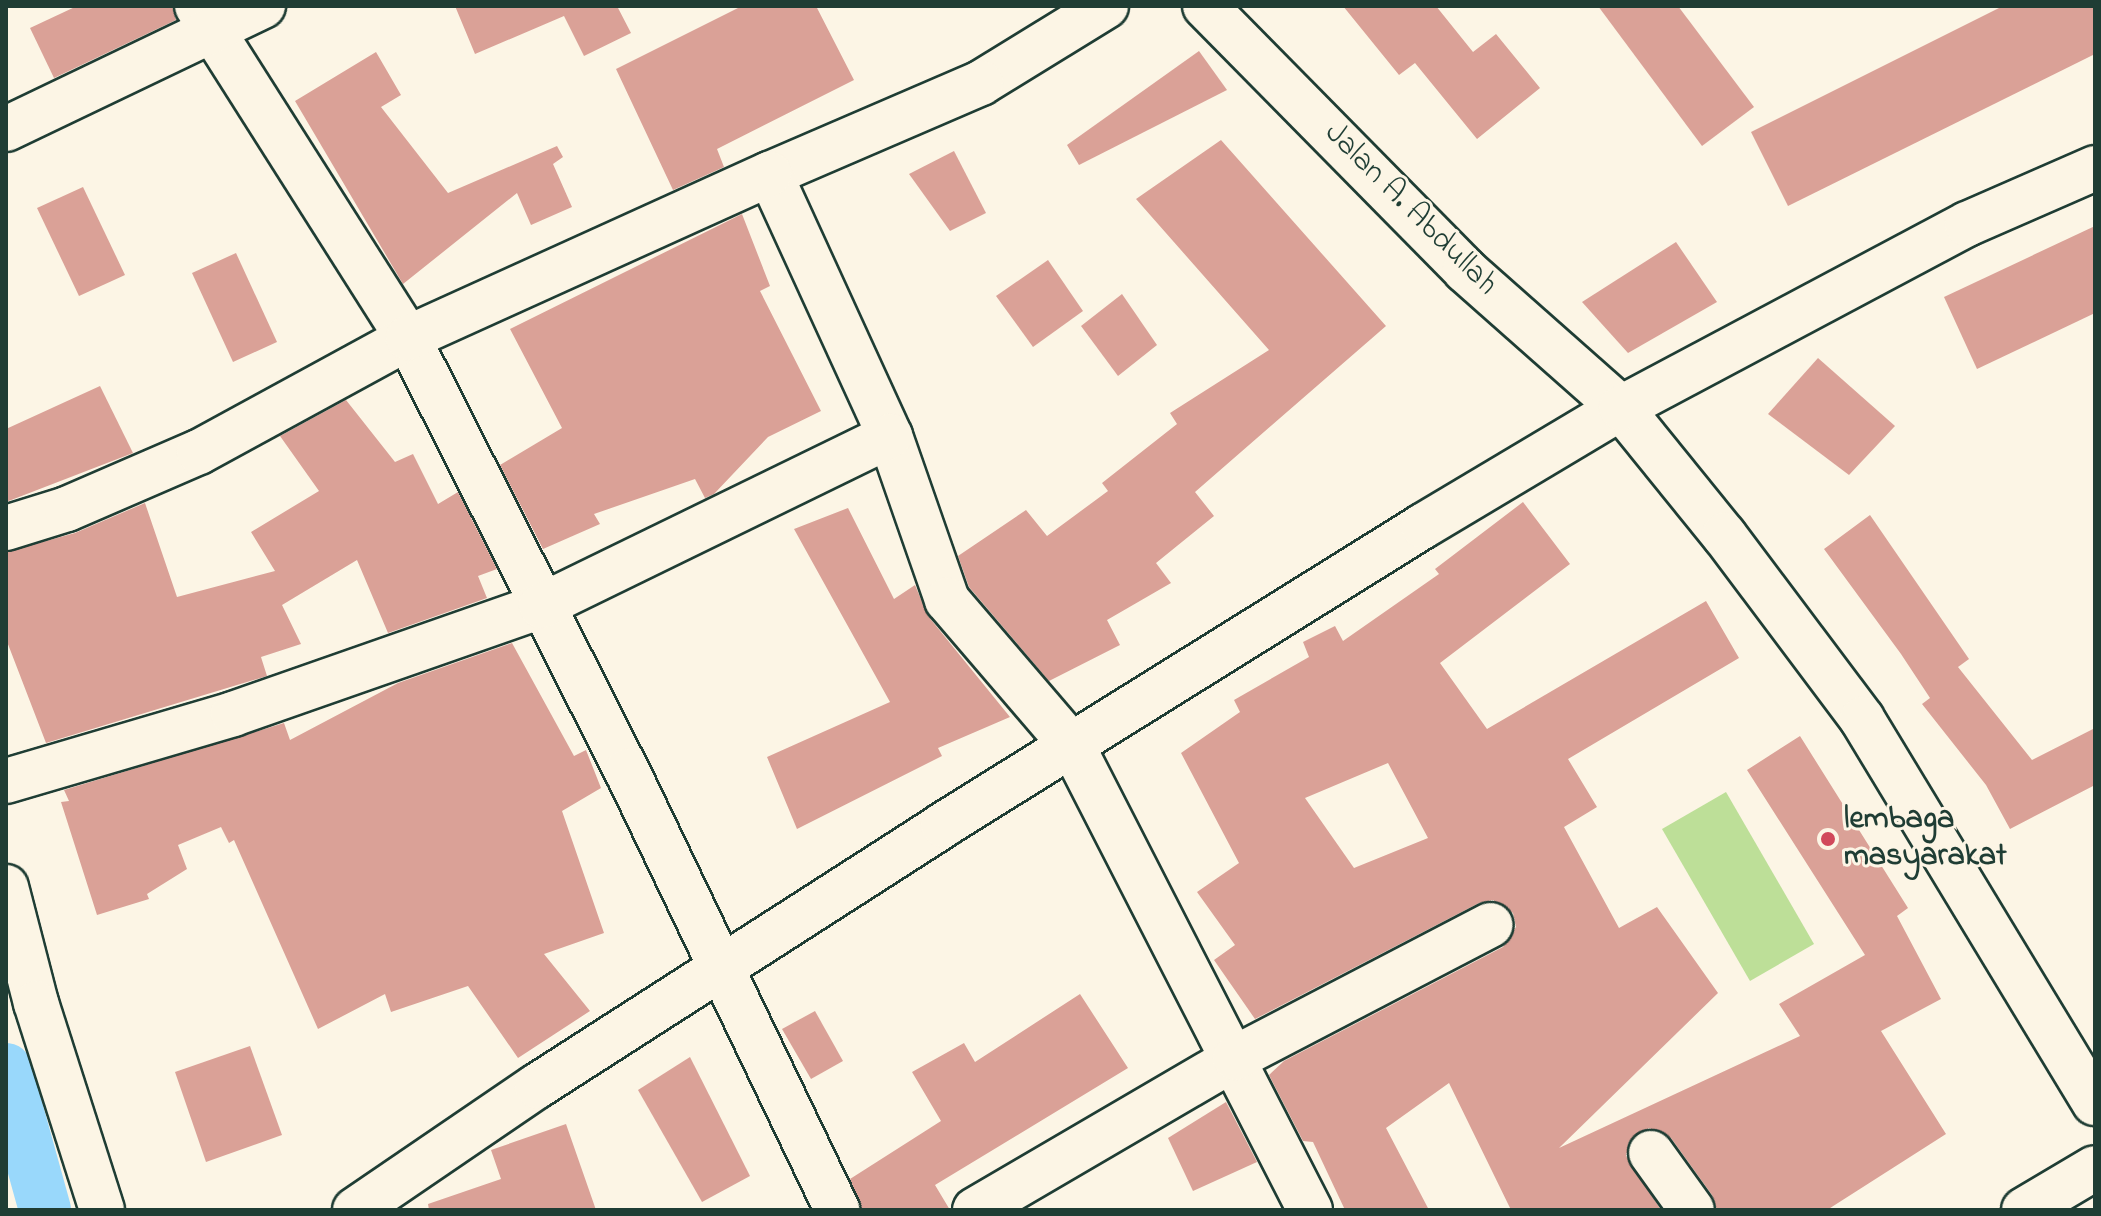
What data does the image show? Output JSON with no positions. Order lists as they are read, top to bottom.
{
  "streets": {
    "street": ["Jalan A. Abdullah"]
  },
  "places": ["lembaga masyarakat"]
}
